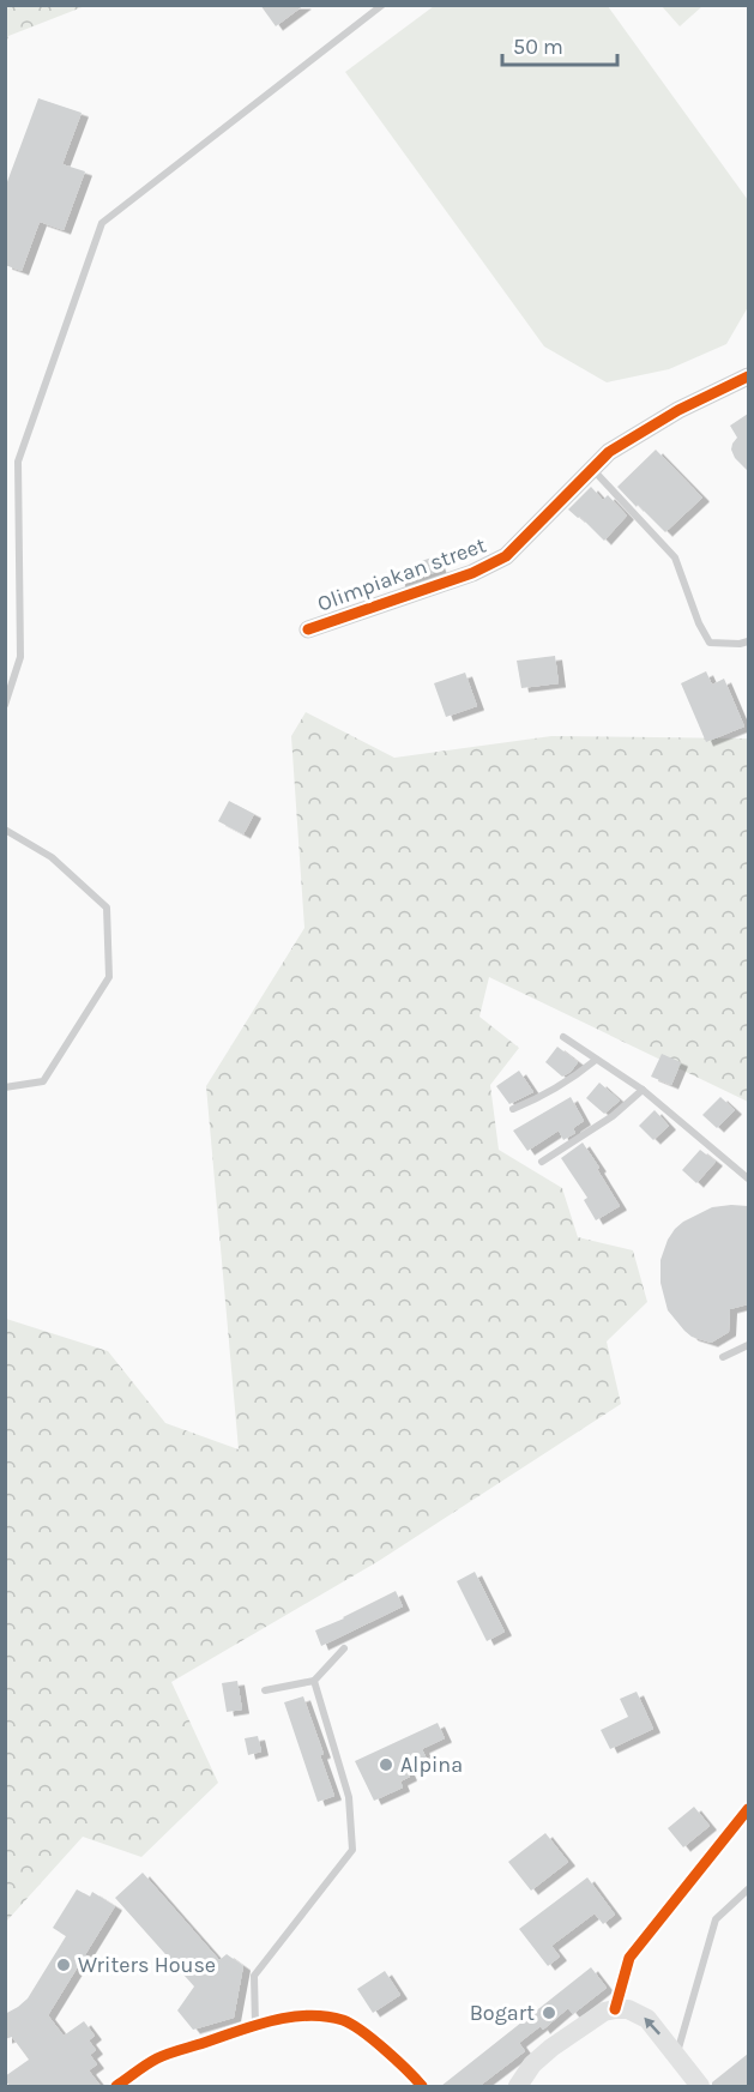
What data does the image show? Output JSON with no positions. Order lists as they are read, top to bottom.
{
  "streets": {
    "street": ["Olimpiakan street"]
  },
  "places": ["Alpina", "Writers House", "Bogart"],
  "scale_bar": "50 m"
}
